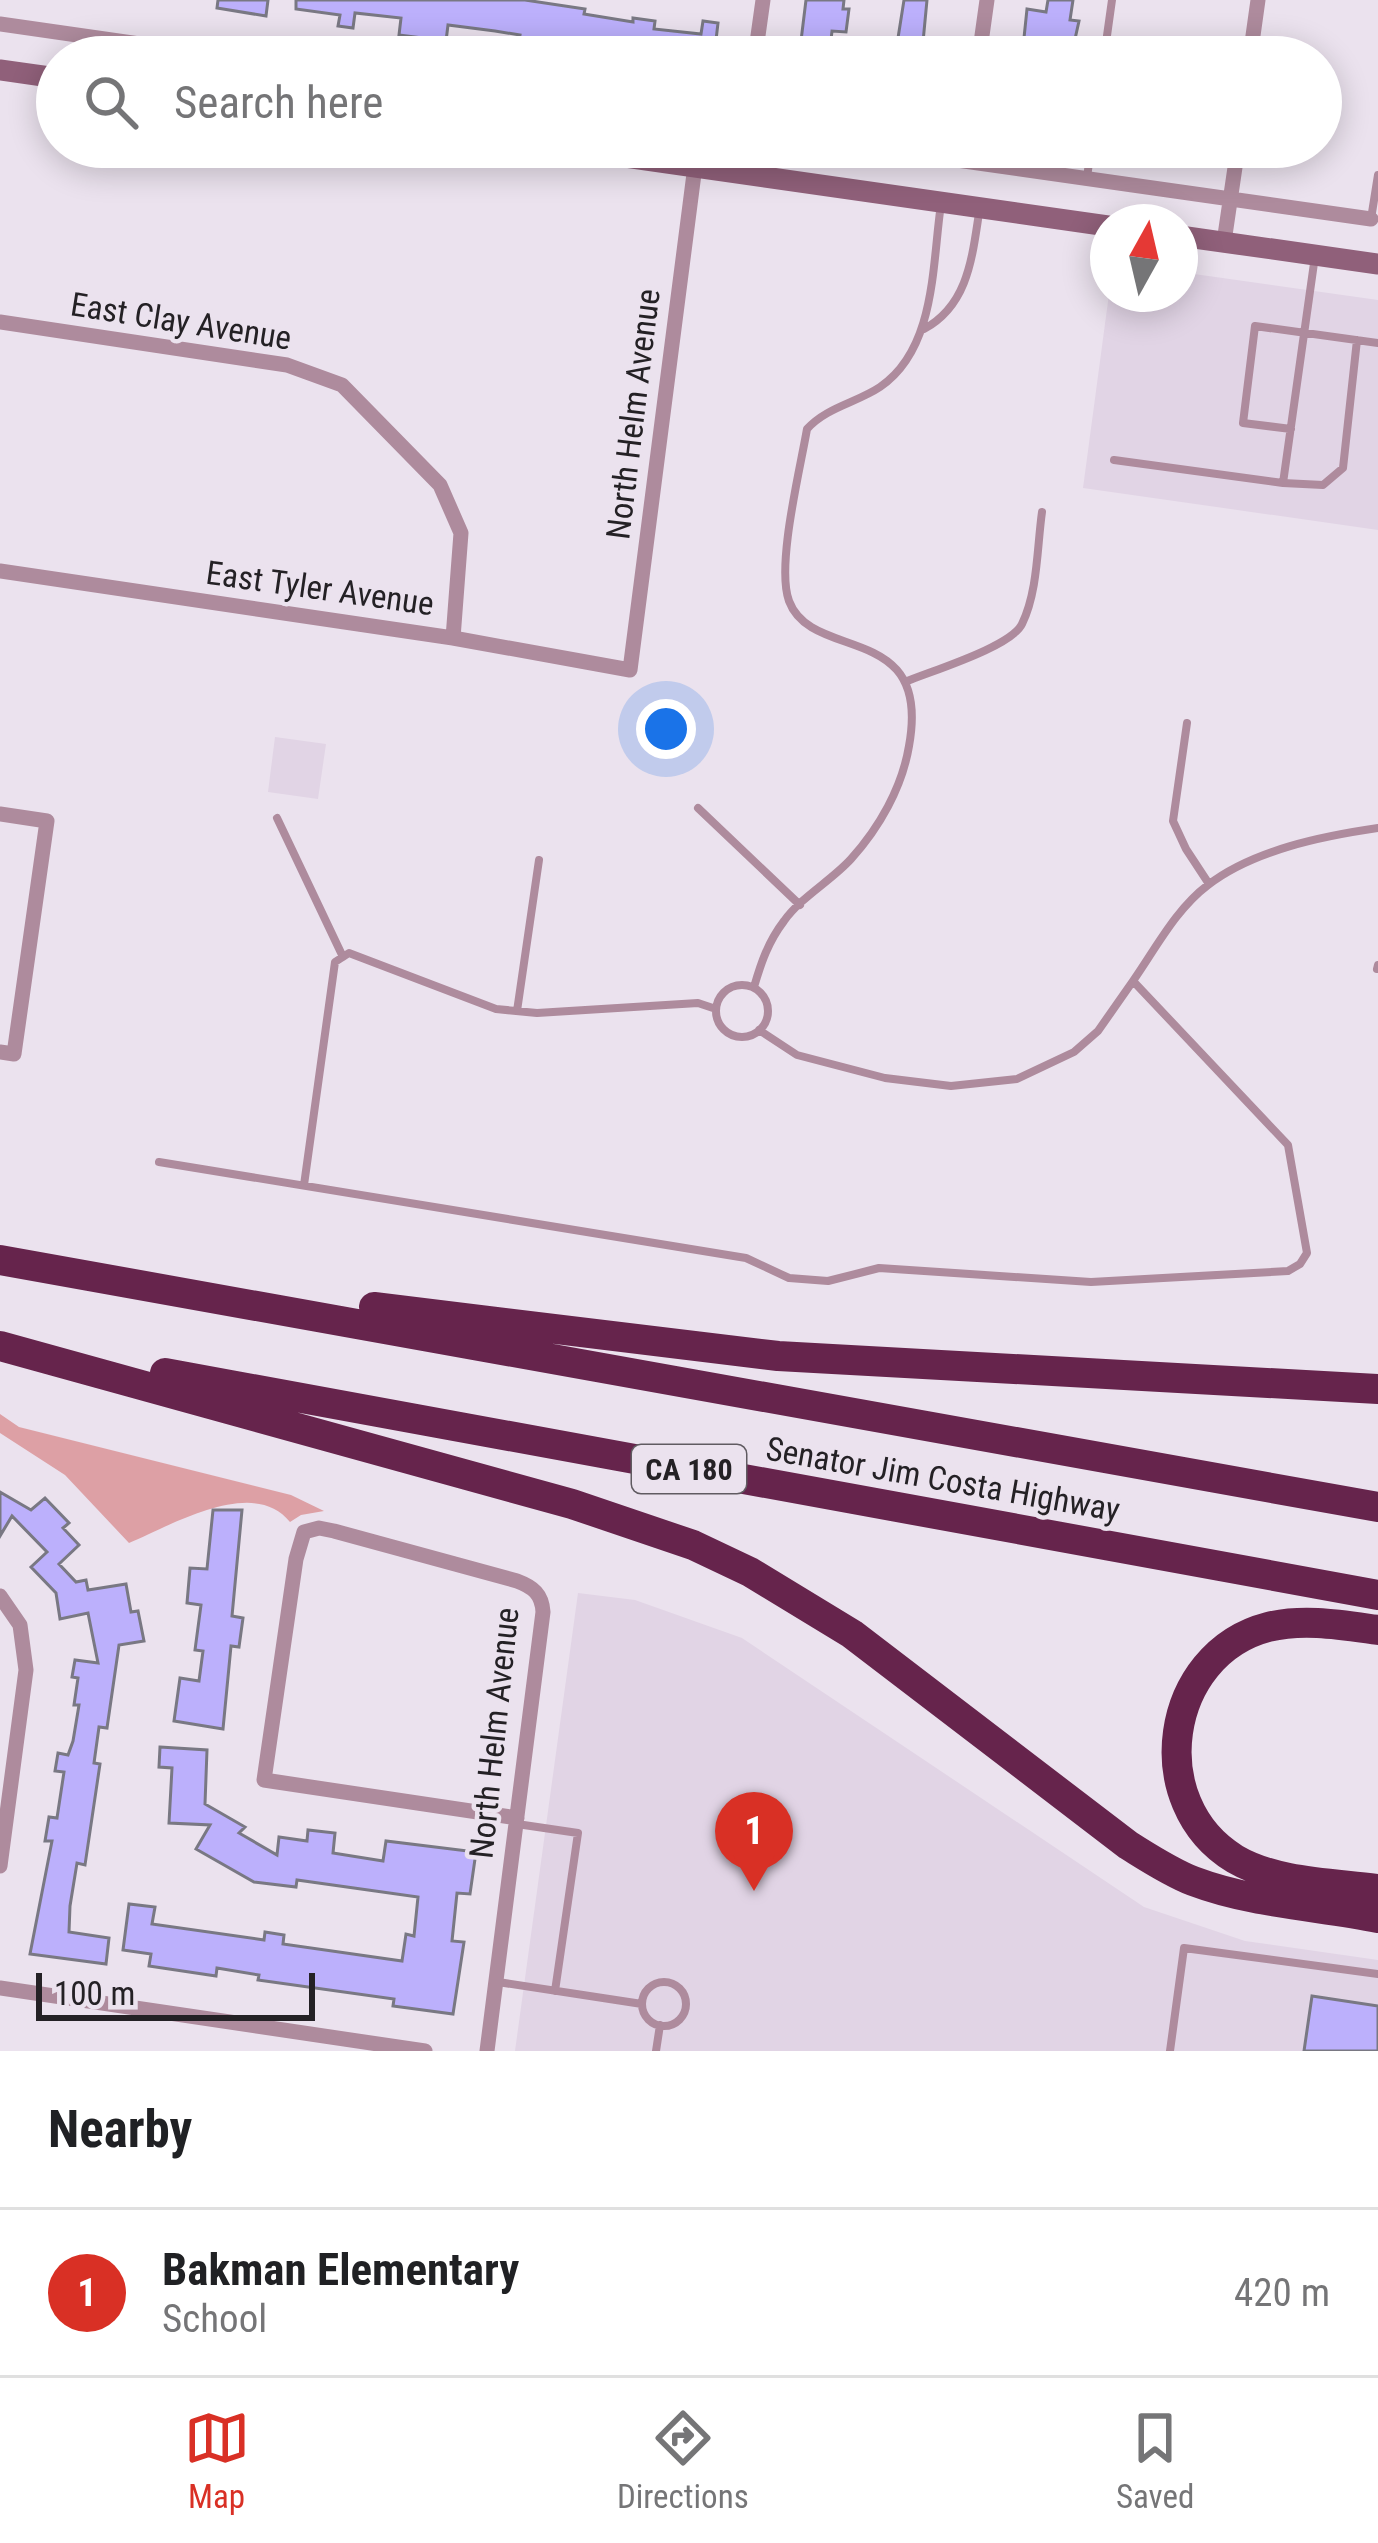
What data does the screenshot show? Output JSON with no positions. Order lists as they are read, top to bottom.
{
  "streets": {
    "highway": ["CA 180", "Senator Jim Costa Highway"],
    "street": ["East Clay Avenue", "North Helm Avenue", "East Tyler Avenue"]
  },
  "crossings": [
    ["East Clay Avenue", "East Tyler Avenue"],
    ["North Helm Avenue", "East Tyler Avenue"]
  ],
  "scale_bar": "100 m",
  "north": "top",
  "page": {
    "search": "Search here",
    "pins": "1",
    "scale": "100 m",
    "heading": "Nearby",
    "list": [
      {
        "mark": "1",
        "name": "Bakman Elementary",
        "note": "School",
        "value": "420 m"
      }
    ],
    "nav": ["Map", "Directions", "Saved"]
  }
}
